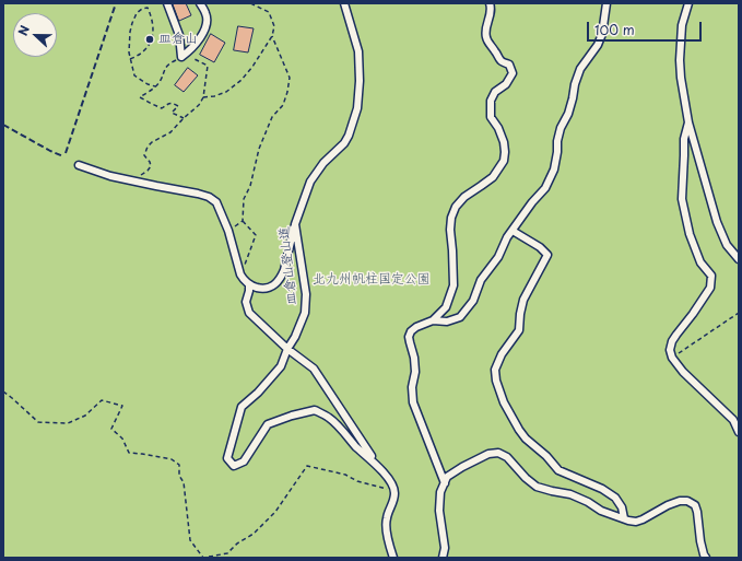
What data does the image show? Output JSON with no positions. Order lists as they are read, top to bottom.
{
  "streets": {
    "street": ["皿倉山登山道"]
  },
  "parks": ["北九州帆柱国定公園"],
  "places": ["皿倉山"],
  "scale_bar": "100 m",
  "north": "left"
}
